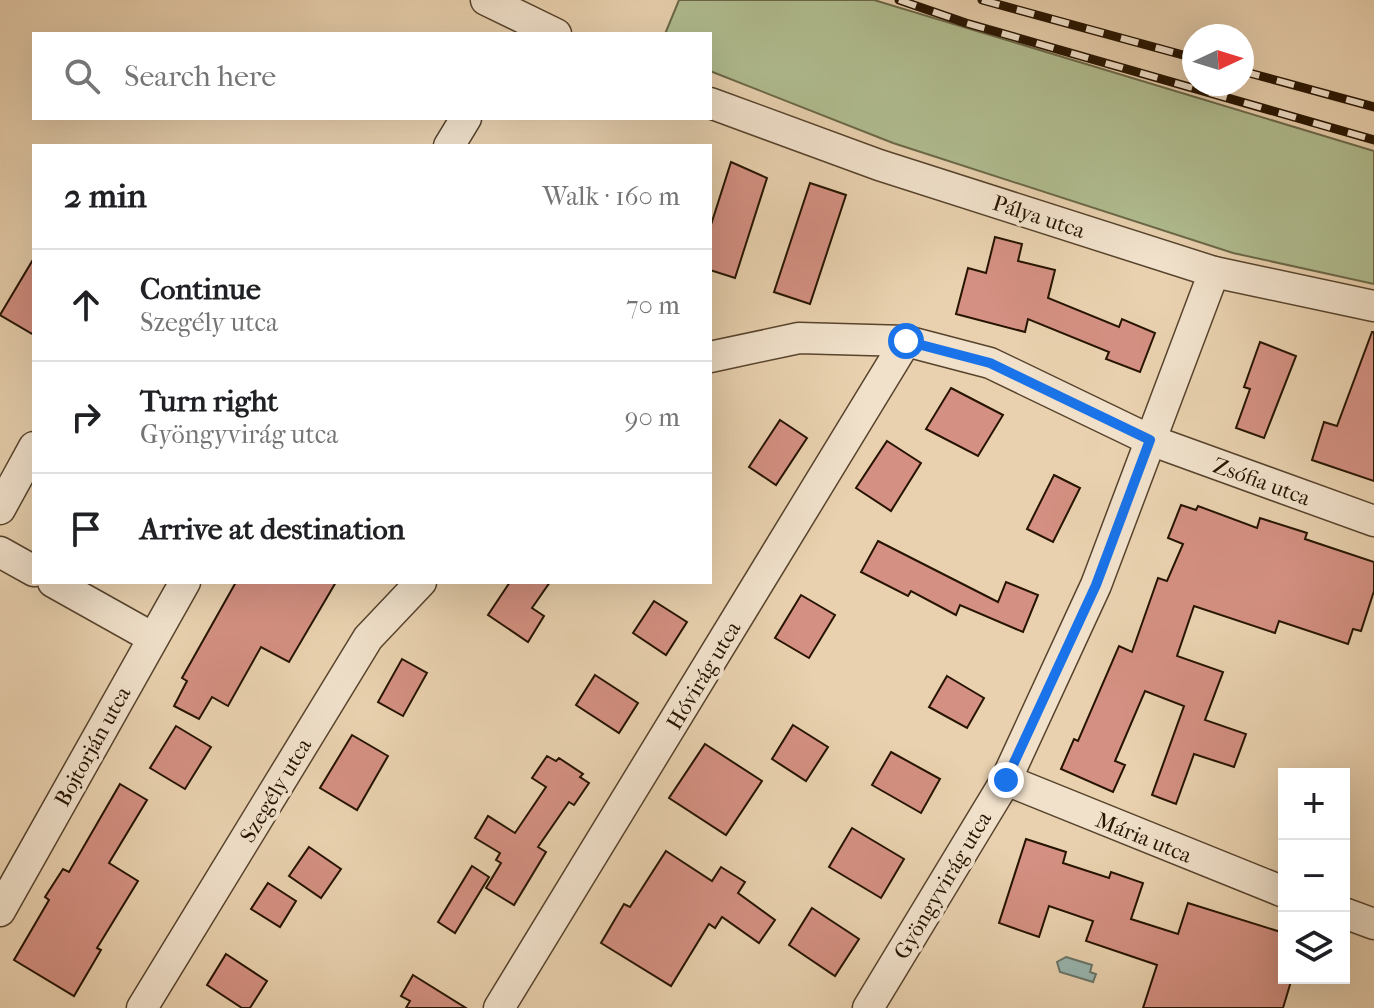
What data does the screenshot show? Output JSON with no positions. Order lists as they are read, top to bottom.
{
  "streets": {
    "street": [
      "Pálya utca",
      "Zsófia utca",
      "Hóvirág utca",
      "Bojtorján utca",
      "Szegély utca",
      "Mária utca",
      "Gyöngyvirág utca"
    ]
  },
  "crossings": [
    ["Pálya utca", "Gyöngyvirág utca"],
    ["Zsófia utca", "Gyöngyvirág utca"],
    ["Mária utca", "Gyöngyvirág utca"]
  ],
  "north": "right",
  "page": {
    "search": "Search here",
    "heading": ["2 min", "Walk · 160 m"],
    "list": [
      ["Continue", "Szegély utca", "70 m"],
      ["Turn right", "Gyöngyvirág utca", "90 m"],
      "Arrive at destination"
    ],
    "map_buttons": ["+", "−"]
  }
}
